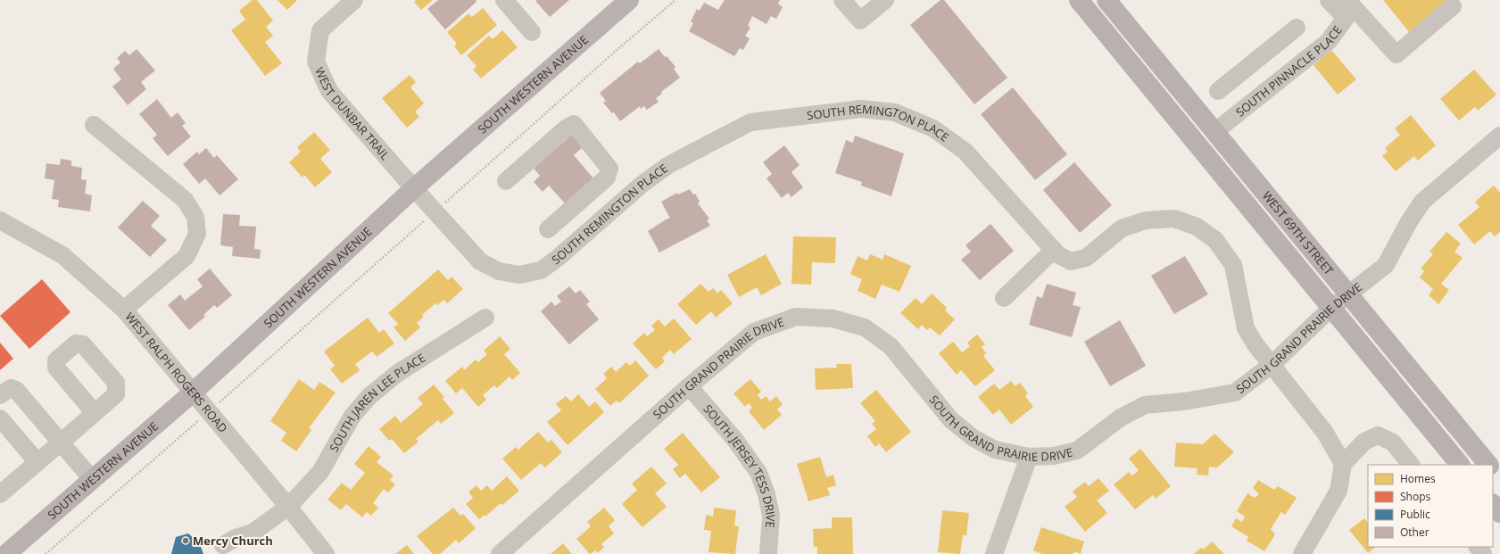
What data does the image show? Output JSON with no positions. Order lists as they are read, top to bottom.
{
  "streets": {
    "main road": ["SOUTH WESTERN AVENUE", "WEST 69TH STREET"],
    "street": [
      "SOUTH PINNACLE PLACE",
      "WEST DUNBAR TRAIL",
      "SOUTH REMINGTON PLACE",
      "SOUTH GRAND PRAIRIE DRIVE",
      "WEST RALPH ROGERS ROAD",
      "SOUTH JAREN LEE PLACE",
      "SOUTH JERSEY TESS DRIVE"
    ]
  },
  "crossings": [
    ["SOUTH PINNACLE PLACE", "WEST 69TH STREET"],
    ["SOUTH WESTERN AVENUE", "WEST DUNBAR TRAIL"],
    ["SOUTH WESTERN AVENUE", "SOUTH REMINGTON PLACE"],
    ["SOUTH WESTERN AVENUE", "WEST RALPH ROGERS ROAD"],
    ["WEST DUNBAR TRAIL", "SOUTH REMINGTON PLACE"],
    ["SOUTH REMINGTON PLACE", "SOUTH GRAND PRAIRIE DRIVE"],
    ["WEST 69TH STREET", "SOUTH GRAND PRAIRIE DRIVE"],
    ["SOUTH GRAND PRAIRIE DRIVE", "SOUTH JERSEY TESS DRIVE"],
    ["WEST RALPH ROGERS ROAD", "SOUTH JAREN LEE PLACE"]
  ],
  "places": ["Mercy Church"],
  "legend": [
    "Homes",
    "Shops",
    "Public",
    "Other"
  ]
}
